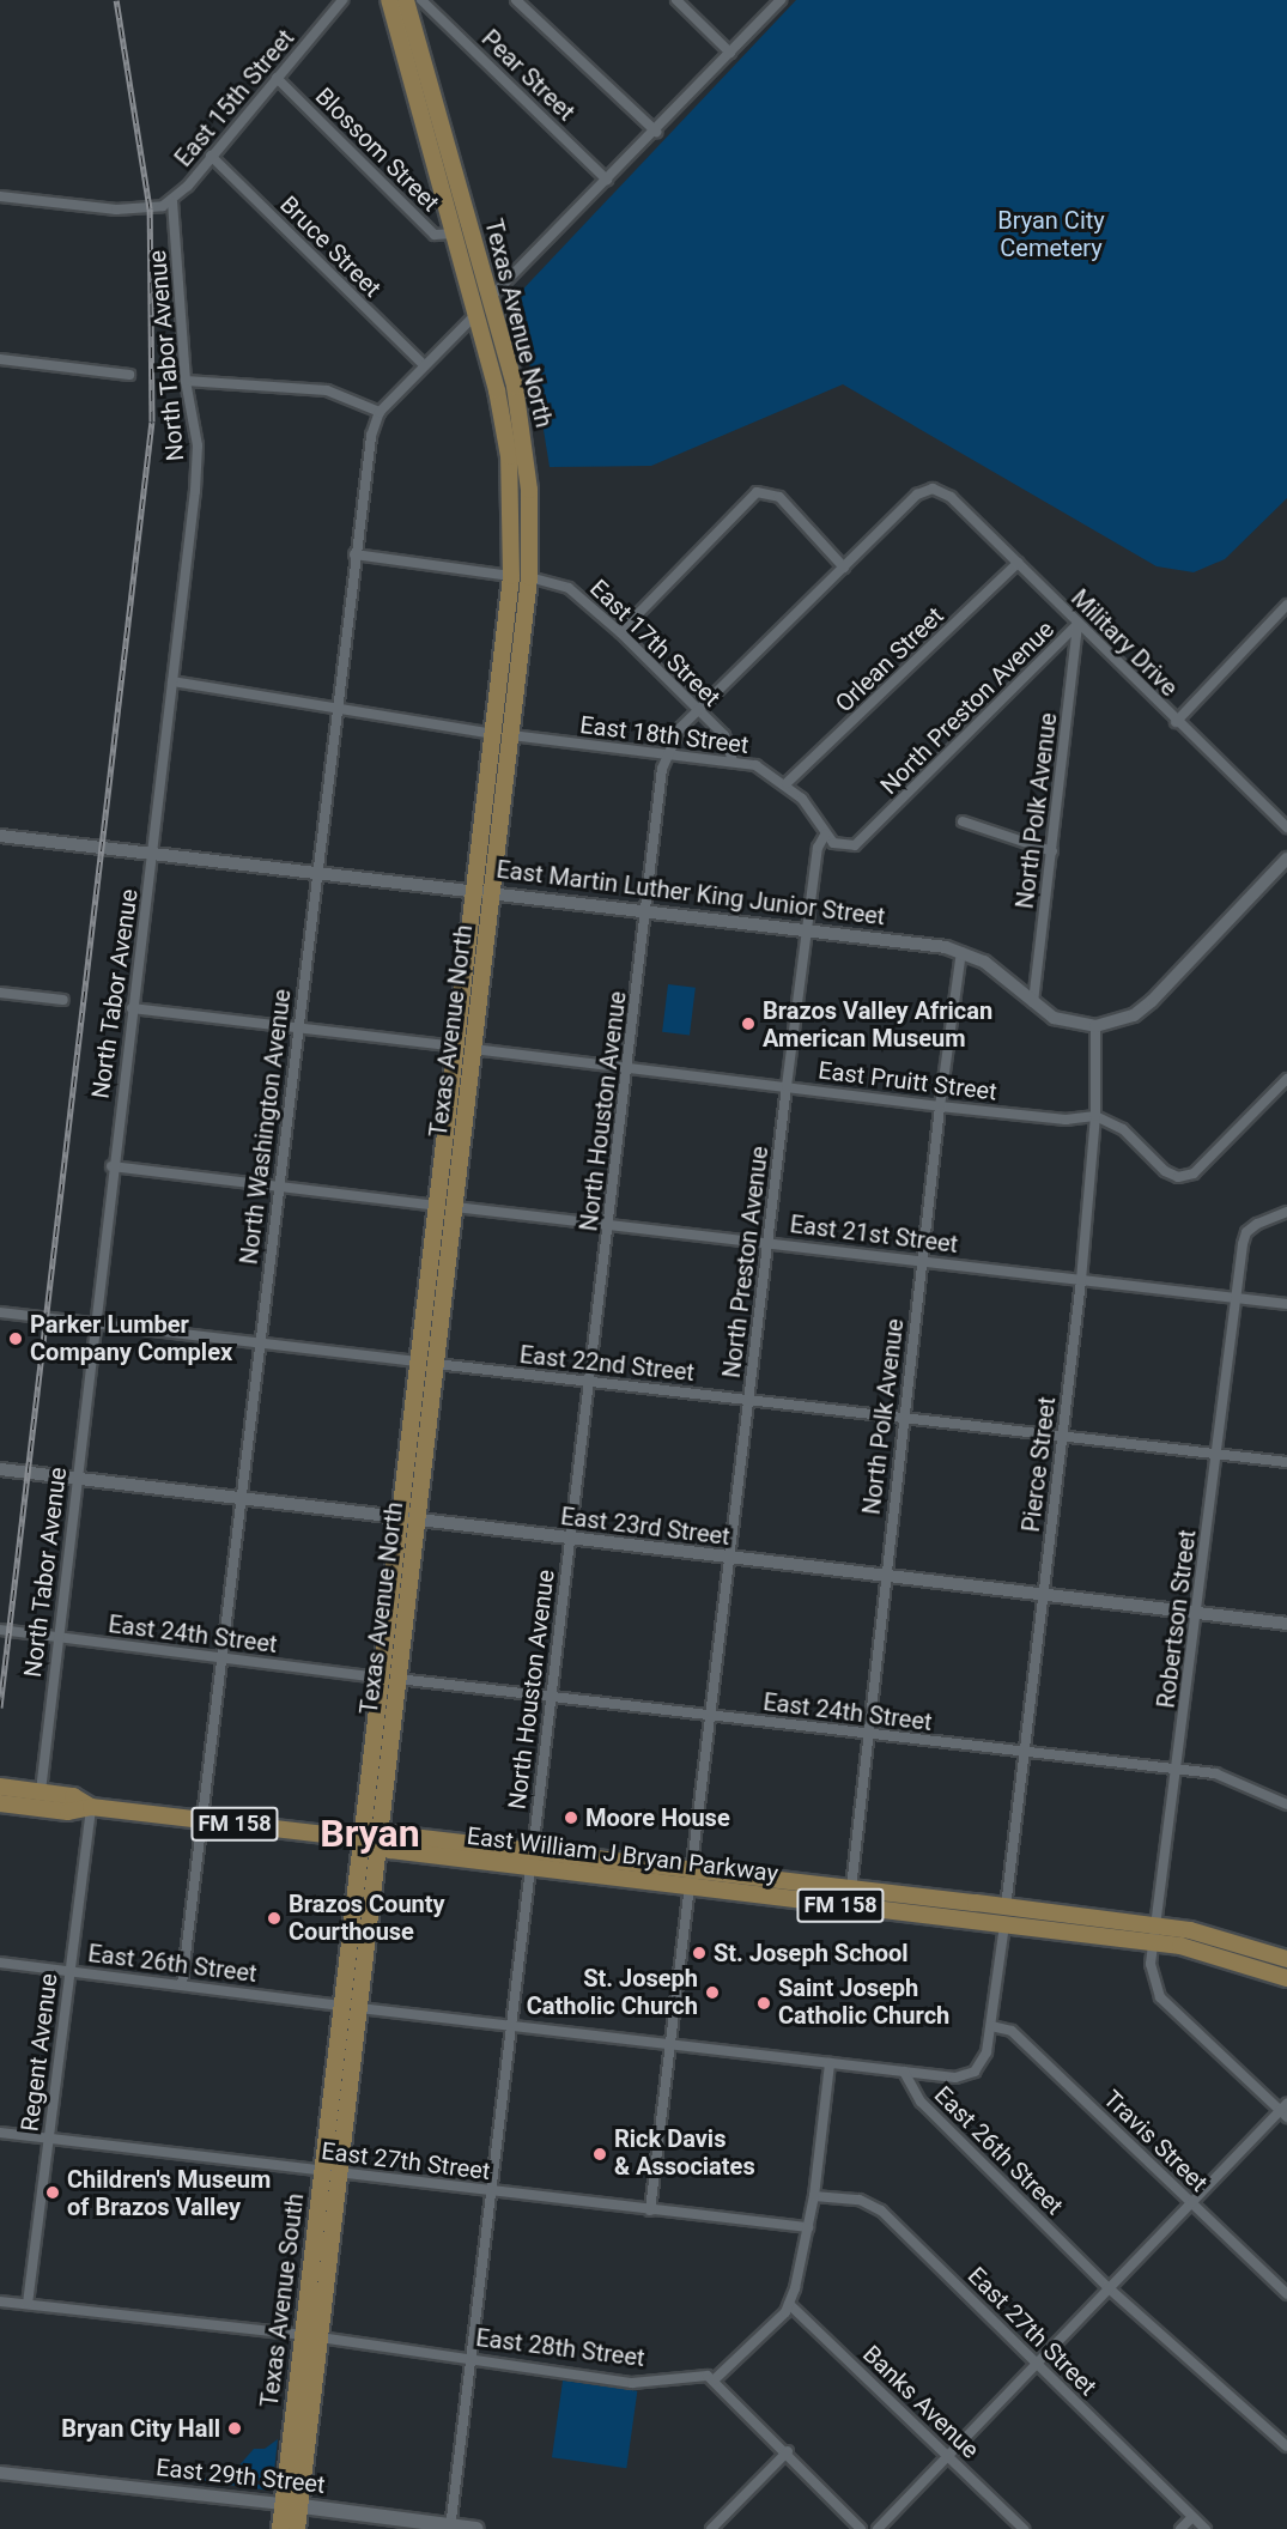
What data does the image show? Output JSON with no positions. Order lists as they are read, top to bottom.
{
  "streets": {
    "main road": [
      "Texas Avenue North",
      "FM 158",
      "East William J Bryan Parkway",
      "Texas Avenue South",
      "East 29th Street"
    ],
    "street": [
      "Pear Street",
      "East 15th Street",
      "Blossom Street",
      "Bruce Street",
      "North Tabor Avenue",
      "East 17th Street",
      "Military Drive",
      "Orlean Street",
      "North Preston Avenue",
      "East 18th Street",
      "North Polk Avenue",
      "East Martin Luther King Junior Street",
      "East Pruitt Street",
      "North Houston Avenue",
      "North Washington Avenue",
      "East 21st Street",
      "East 22nd Street",
      "Pierce Street",
      "East 23rd Street",
      "Robertson Street",
      "East 24th Street",
      "East 26th Street",
      "Regent Avenue",
      "Travis Street",
      "East 27th Street",
      "East 28th Street",
      "Banks Avenue"
    ]
  },
  "crossings": [
    ["East 15th Street", "Blossom Street"],
    ["East 15th Street", "Bruce Street"],
    ["East 15th Street", "North Tabor Avenue"],
    ["Blossom Street", "Texas Avenue North"],
    ["Bruce Street", "North Washington Avenue"],
    ["Texas Avenue North", "East 17th Street"],
    ["Texas Avenue North", "East 18th Street"],
    ["Texas Avenue North", "East Martin Luther King Junior Street"],
    ["Texas Avenue North", "East Pruitt Street"],
    ["Texas Avenue North", "North Washington Avenue"],
    ["Texas Avenue North", "East 21st Street"],
    ["Texas Avenue North", "East 22nd Street"],
    ["Texas Avenue North", "East 23rd Street"],
    ["Texas Avenue North", "East 24th Street"],
    ["Texas Avenue North", "East William J Bryan Parkway"],
    ["Texas Avenue North", "East 26th Street"],
    ["Texas Avenue North", "Texas Avenue South"],
    ["North Tabor Avenue", "East 18th Street"],
    ["North Tabor Avenue", "East Martin Luther King Junior Street"],
    ["North Tabor Avenue", "East Pruitt Street"],
    ["North Tabor Avenue", "East 23rd Street"],
    ["North Tabor Avenue", "East 24th Street"],
    ["North Tabor Avenue", "East William J Bryan Parkway"],
    ["East 17th Street", "East 18th Street"],
    ["East 17th Street", "North Houston Avenue"],
    ["Military Drive", "Orlean Street"],
    ["Military Drive", "North Preston Avenue"],
    ["Military Drive", "North Polk Avenue"],
    ["Military Drive", "North Houston Avenue"],
    ["Orlean Street", "East 18th Street"],
    ["North Preston Avenue", "East 18th Street"],
    ["North Preston Avenue", "North Polk Avenue"],
    ["North Preston Avenue", "East Martin Luther King Junior Street"],
    ["North Preston Avenue", "East Pruitt Street"],
    ["North Preston Avenue", "East 21st Street"],
    ["North Preston Avenue", "East 22nd Street"],
    ["North Preston Avenue", "East 23rd Street"],
    ["North Preston Avenue", "East 24th Street"],
    ["North Preston Avenue", "East William J Bryan Parkway"],
    ["North Preston Avenue", "East 27th Street"],
    ["East 18th Street", "North Houston Avenue"],
    ["East 18th Street", "North Washington Avenue"],
    ["North Polk Avenue", "East Martin Luther King Junior Street"],
    ["North Polk Avenue", "East Pruitt Street"],
    ["North Polk Avenue", "East 21st Street"],
    ["North Polk Avenue", "East 22nd Street"],
    ["North Polk Avenue", "East 23rd Street"],
    ["North Polk Avenue", "East 24th Street"],
    ["North Polk Avenue", "East William J Bryan Parkway"],
    ["East Martin Luther King Junior Street", "North Houston Avenue"],
    ["East Martin Luther King Junior Street", "North Washington Avenue"],
    ["East Martin Luther King Junior Street", "Pierce Street"],
    ["East Pruitt Street", "North Houston Avenue"],
    ["East Pruitt Street", "North Washington Avenue"],
    ["East Pruitt Street", "Pierce Street"],
    ["North Houston Avenue", "East 21st Street"],
    ["North Houston Avenue", "East 22nd Street"],
    ["North Houston Avenue", "East 23rd Street"],
    ["North Houston Avenue", "East 24th Street"],
    ["North Houston Avenue", "East William J Bryan Parkway"],
    ["North Houston Avenue", "East 27th Street"],
    ["North Houston Avenue", "East 28th Street"],
    ["North Houston Avenue", "East 29th Street"],
    ["North Washington Avenue", "East 23rd Street"],
    ["North Washington Avenue", "East 24th Street"],
    ["North Washington Avenue", "East William J Bryan Parkway"],
    ["North Washington Avenue", "East 26th Street"],
    ["East 21st Street", "Pierce Street"],
    ["East 21st Street", "Robertson Street"],
    ["East 22nd Street", "Pierce Street"],
    ["East 22nd Street", "Robertson Street"],
    ["Pierce Street", "East 23rd Street"],
    ["Pierce Street", "East 24th Street"],
    ["Pierce Street", "East William J Bryan Parkway"],
    ["East 23rd Street", "Robertson Street"],
    ["Robertson Street", "East 24th Street"],
    ["Robertson Street", "East William J Bryan Parkway"],
    ["East William J Bryan Parkway", "Regent Avenue"],
    ["East 26th Street", "Regent Avenue"],
    ["Regent Avenue", "East 27th Street"],
    ["East 27th Street", "Texas Avenue South"],
    ["Texas Avenue South", "East 28th Street"],
    ["Texas Avenue South", "East 29th Street"]
  ],
  "districts": ["Bryan"],
  "parks": ["Bryan City Cemetery"],
  "places": [
    "Brazos Valley African American Museum",
    "Parker Lumber Company Complex",
    "Moore House",
    "Brazos County Courthouse",
    "St. Joseph School",
    "St. Joseph Catholic Church",
    "Saint Joseph Catholic Church",
    "Rick Davis & Associates",
    "Children's Museum of Brazos Valley",
    "Bryan City Hall"
  ]
}
